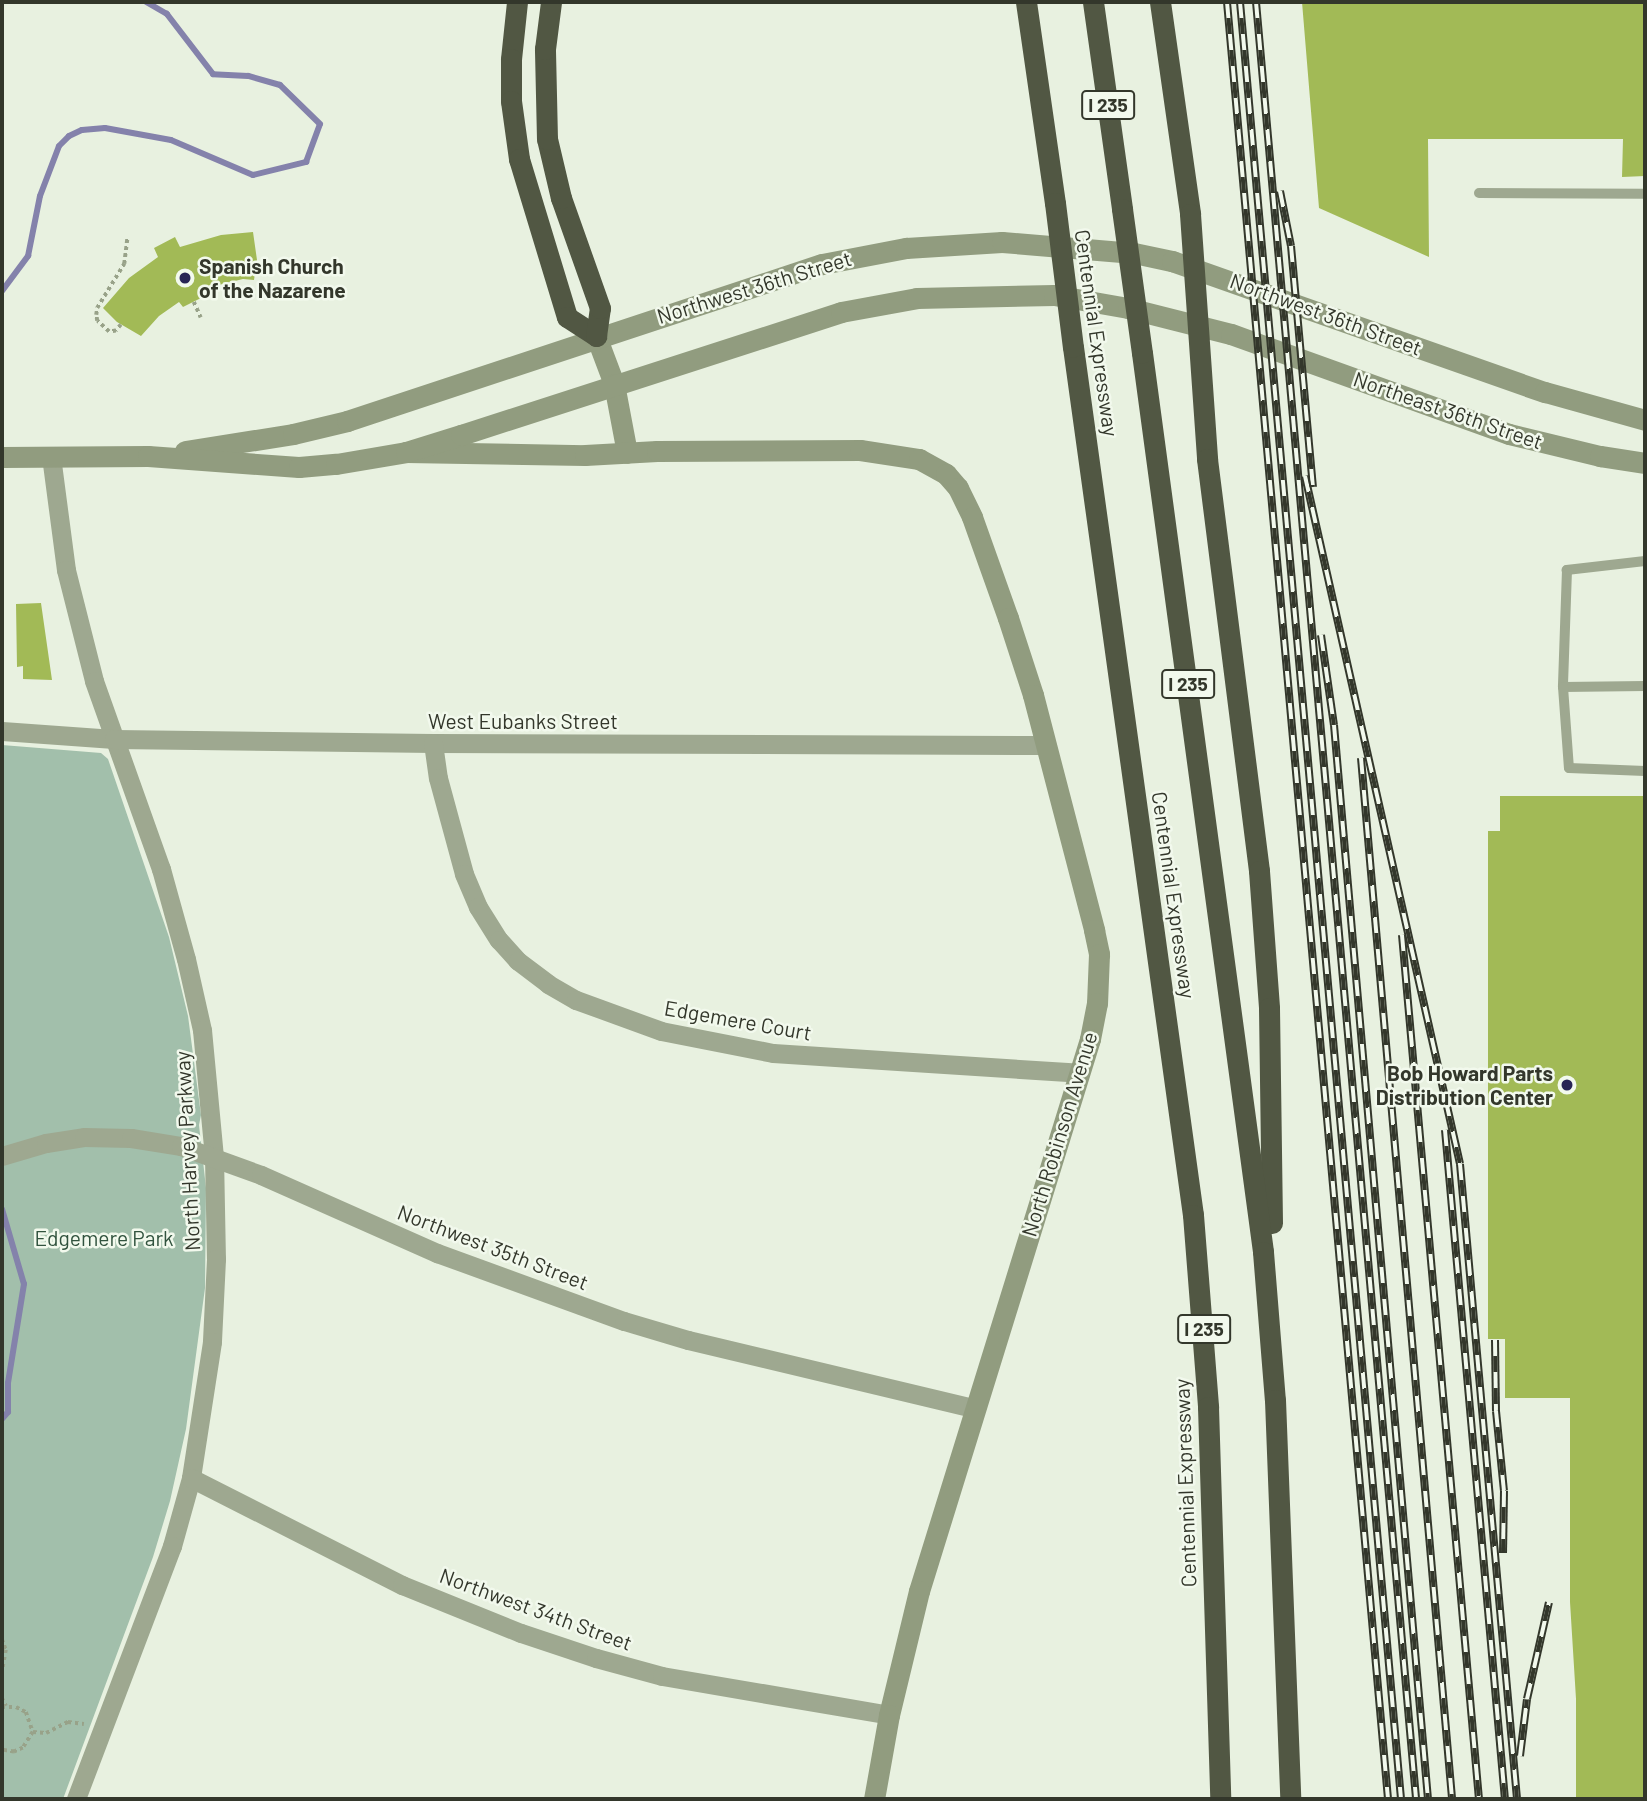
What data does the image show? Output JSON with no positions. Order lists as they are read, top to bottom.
{
  "streets": {
    "highway": ["I 235", "Centennial Expressway"],
    "main road": ["Northwest 36th Street", "Northeast 36th Street", "North Robinson Avenue"],
    "street": [
      "West Eubanks Street",
      "Edgemere Court",
      "North Harvey Parkway",
      "Northwest 35th Street",
      "Northwest 34th Street"
    ]
  },
  "crossings": [
    ["Northwest 36th Street", "Northeast 36th Street"],
    ["Northwest 36th Street", "North Harvey Parkway"],
    ["West Eubanks Street", "Edgemere Court"],
    ["West Eubanks Street", "North Robinson Avenue"],
    ["West Eubanks Street", "North Harvey Parkway"],
    ["Edgemere Court", "North Robinson Avenue"],
    ["North Robinson Avenue", "Northwest 35th Street"],
    ["North Robinson Avenue", "Northwest 34th Street"],
    ["North Harvey Parkway", "Northwest 35th Street"],
    ["North Harvey Parkway", "Northwest 34th Street"]
  ],
  "parks": ["Edgemere Park"],
  "places": ["Spanish Church of the Nazarene", "Bob Howard Parts Distribution Center"]
}
